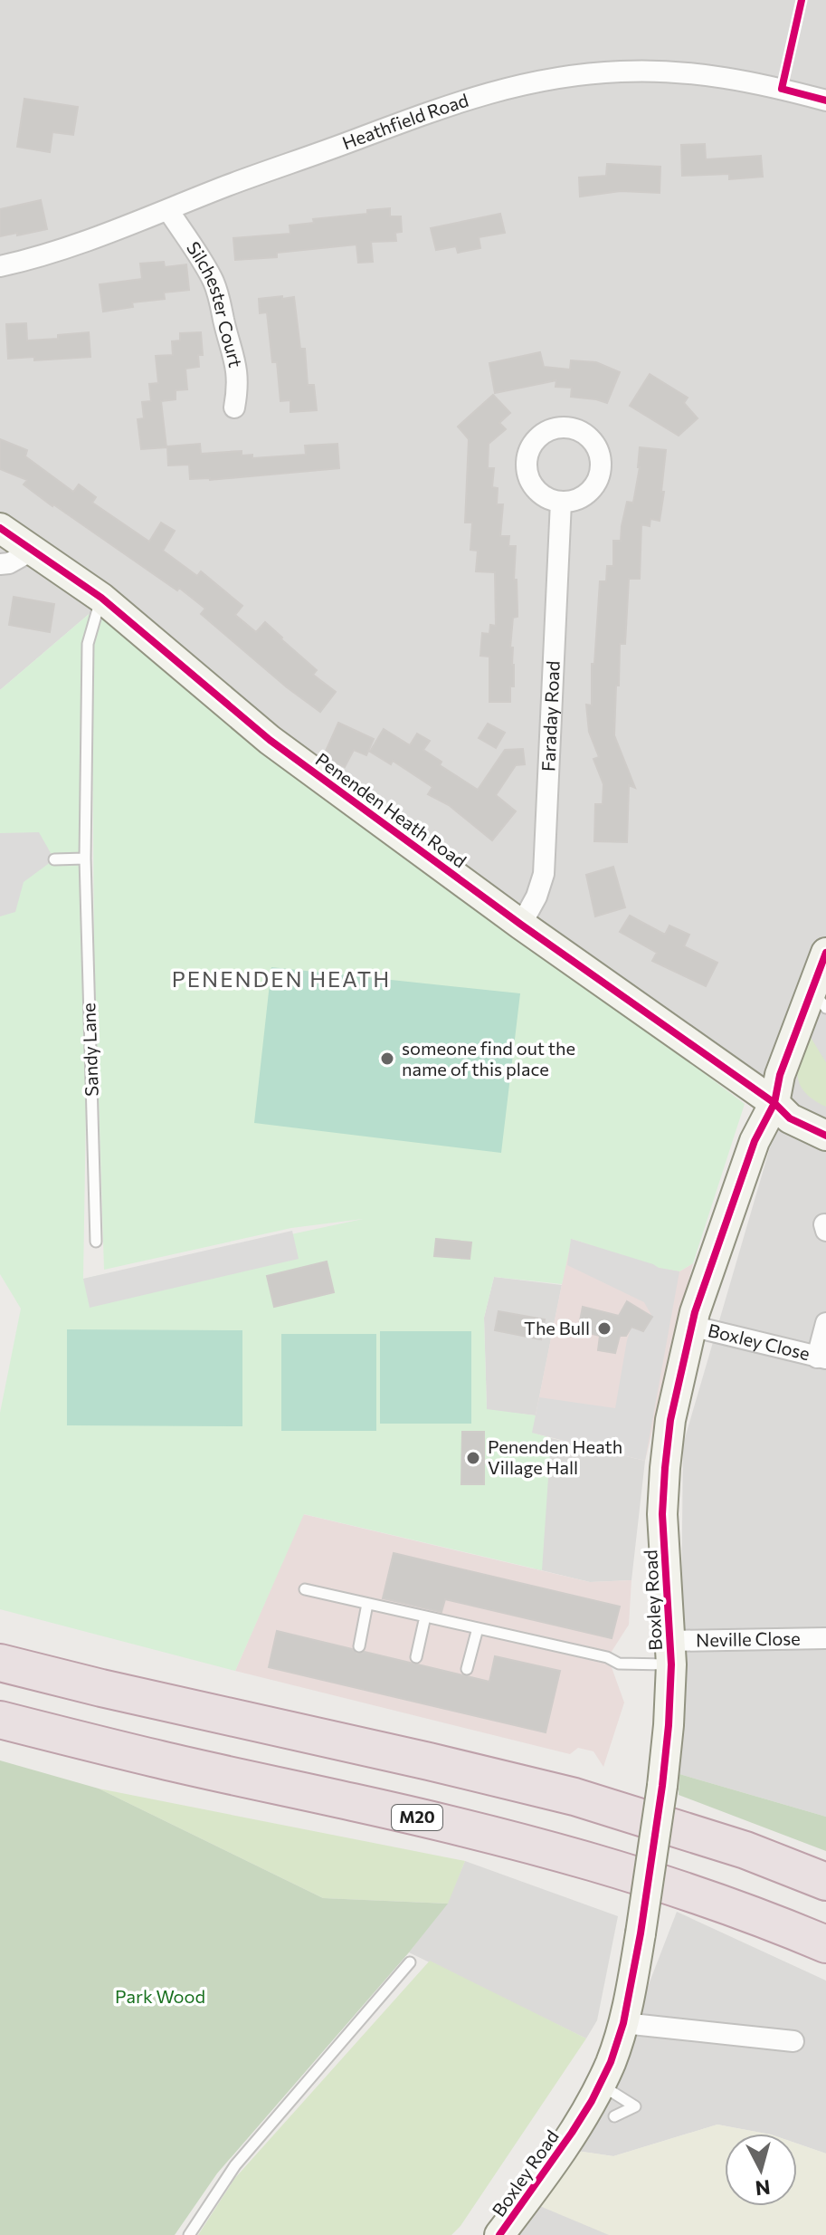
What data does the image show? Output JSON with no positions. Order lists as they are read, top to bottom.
{
  "streets": {
    "highway": ["M20"],
    "street": [
      "Heathfield Road",
      "Silchester Court",
      "Faraday Road",
      "Penenden Heath Road",
      "Boxley Close",
      "Boxley Road",
      "Neville Close"
    ],
    "lane": ["Sandy Lane"]
  },
  "crossings": [
    ["Heathfield Road", "Silchester Court"],
    ["Faraday Road", "Penenden Heath Road"],
    ["Penenden Heath Road", "Sandy Lane"],
    ["Penenden Heath Road", "Boxley Road"],
    ["Boxley Close", "Boxley Road"],
    ["Boxley Road", "Neville Close"]
  ],
  "districts": ["PENENDEN HEATH"],
  "parks": ["Park Wood"],
  "places": ["someone find out the name of this place", "The Bull", "Penenden Heath Village Hall"],
  "north": "bottom"
}
